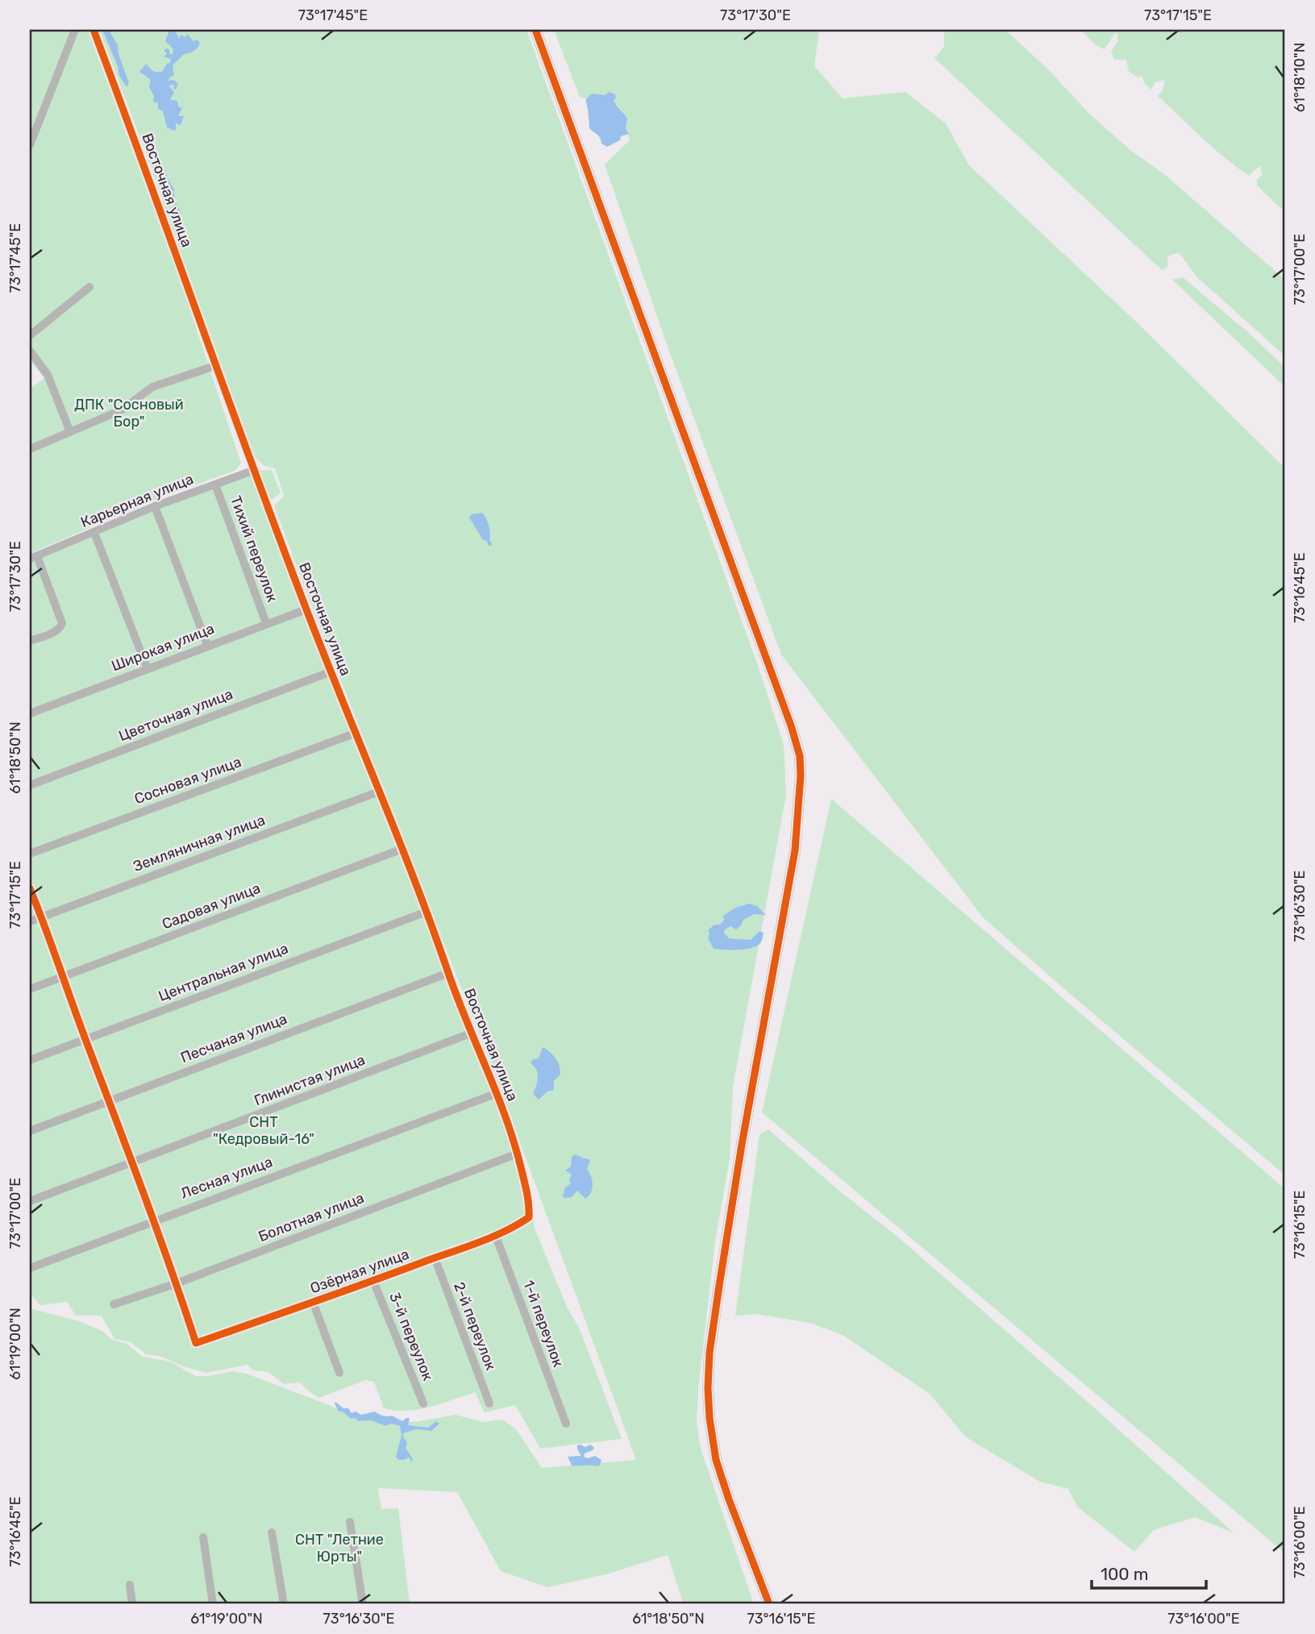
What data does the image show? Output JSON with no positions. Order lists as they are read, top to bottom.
{
  "streets": {
    "street": [
      "Восточная улица",
      "Карьерная улица",
      "Тихий переулок",
      "Широкая улица",
      "Цветочная улица",
      "Сосновая улица",
      "Земляничная улица",
      "Садовая улица",
      "Центральная улица",
      "Песчаная улица",
      "Глинистая улица",
      "Лесная улица",
      "Болотная улица",
      "Озёрная улица",
      "1-й переулок",
      "2-й переулок",
      "3-й переулок"
    ]
  },
  "crossings": [
    ["Восточная улица", "Карьерная улица"],
    ["Восточная улица", "Широкая улица"],
    ["Восточная улица", "Цветочная улица"],
    ["Восточная улица", "Сосновая улица"],
    ["Восточная улица", "Земляничная улица"],
    ["Восточная улица", "Садовая улица"],
    ["Восточная улица", "Центральная улица"],
    ["Восточная улица", "Песчаная улица"],
    ["Восточная улица", "Глинистая улица"],
    ["Восточная улица", "Лесная улица"],
    ["Восточная улица", "Болотная улица"],
    ["Восточная улица", "Озёрная улица"],
    ["Карьерная улица", "Тихий переулок"],
    ["Тихий переулок", "Широкая улица"],
    ["Болотная улица", "Озёрная улица"],
    ["Озёрная улица", "1-й переулок"],
    ["Озёрная улица", "2-й переулок"],
    ["Озёрная улица", "3-й переулок"]
  ],
  "parks": ["ДПК \"Сосновый Бор\"", "СНТ \"Кедровый-16\"", "СНТ \"Летние Юрты\""],
  "scale_bar": "100 m",
  "coordinates": [
    "73°17'45\"E",
    "73°17'30\"E",
    "73°17'15\"E",
    "61°18'10\"N",
    "73°17'00\"E",
    "73°16'45\"E",
    "61°18'50\"N",
    "73°16'30\"E",
    "73°16'15\"E",
    "61°19'00\"N",
    "73°16'00\"E"
  ]
}
